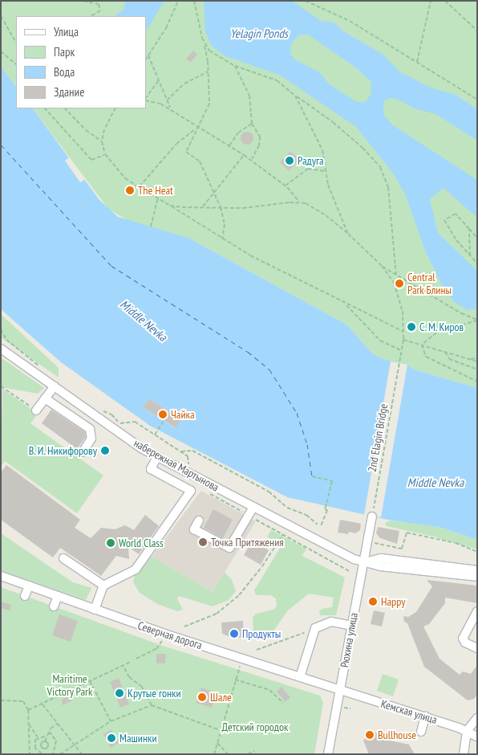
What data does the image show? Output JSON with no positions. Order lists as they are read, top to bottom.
{
  "streets": {
    "street": [
      "набережная Мартынова",
      "Северная дорога",
      "Рюхина улица",
      "Кемская улица"
    ],
    "path": ["2nd Elagin Bridge"]
  },
  "crossings": [
    ["2nd Elagin Bridge", "Рюхина улица"],
    ["набережная Мартынова", "Рюхина улица"],
    ["Северная дорога", "Рюхина улица"],
    ["Северная дорога", "Кемская улица"],
    ["Рюхина улица", "Кемская улица"]
  ],
  "water": ["Yelagin Ponds", "Middle Nevka"],
  "parks": ["Maritime Victory Park", "Детский городок"],
  "places": [
    "Радуга",
    "The Heat",
    "Central Park Блины",
    "С. М. Киров",
    "Чайка",
    "В. И. Никифорову",
    "Точка Притяжения",
    "World Class",
    "Happy",
    "Продукты",
    "Крутые гонки",
    "Шале",
    "Bullhouse",
    "Машинки"
  ],
  "legend": [
    "Улица",
    "Парк",
    "Вода",
    "Здание"
  ]
}
